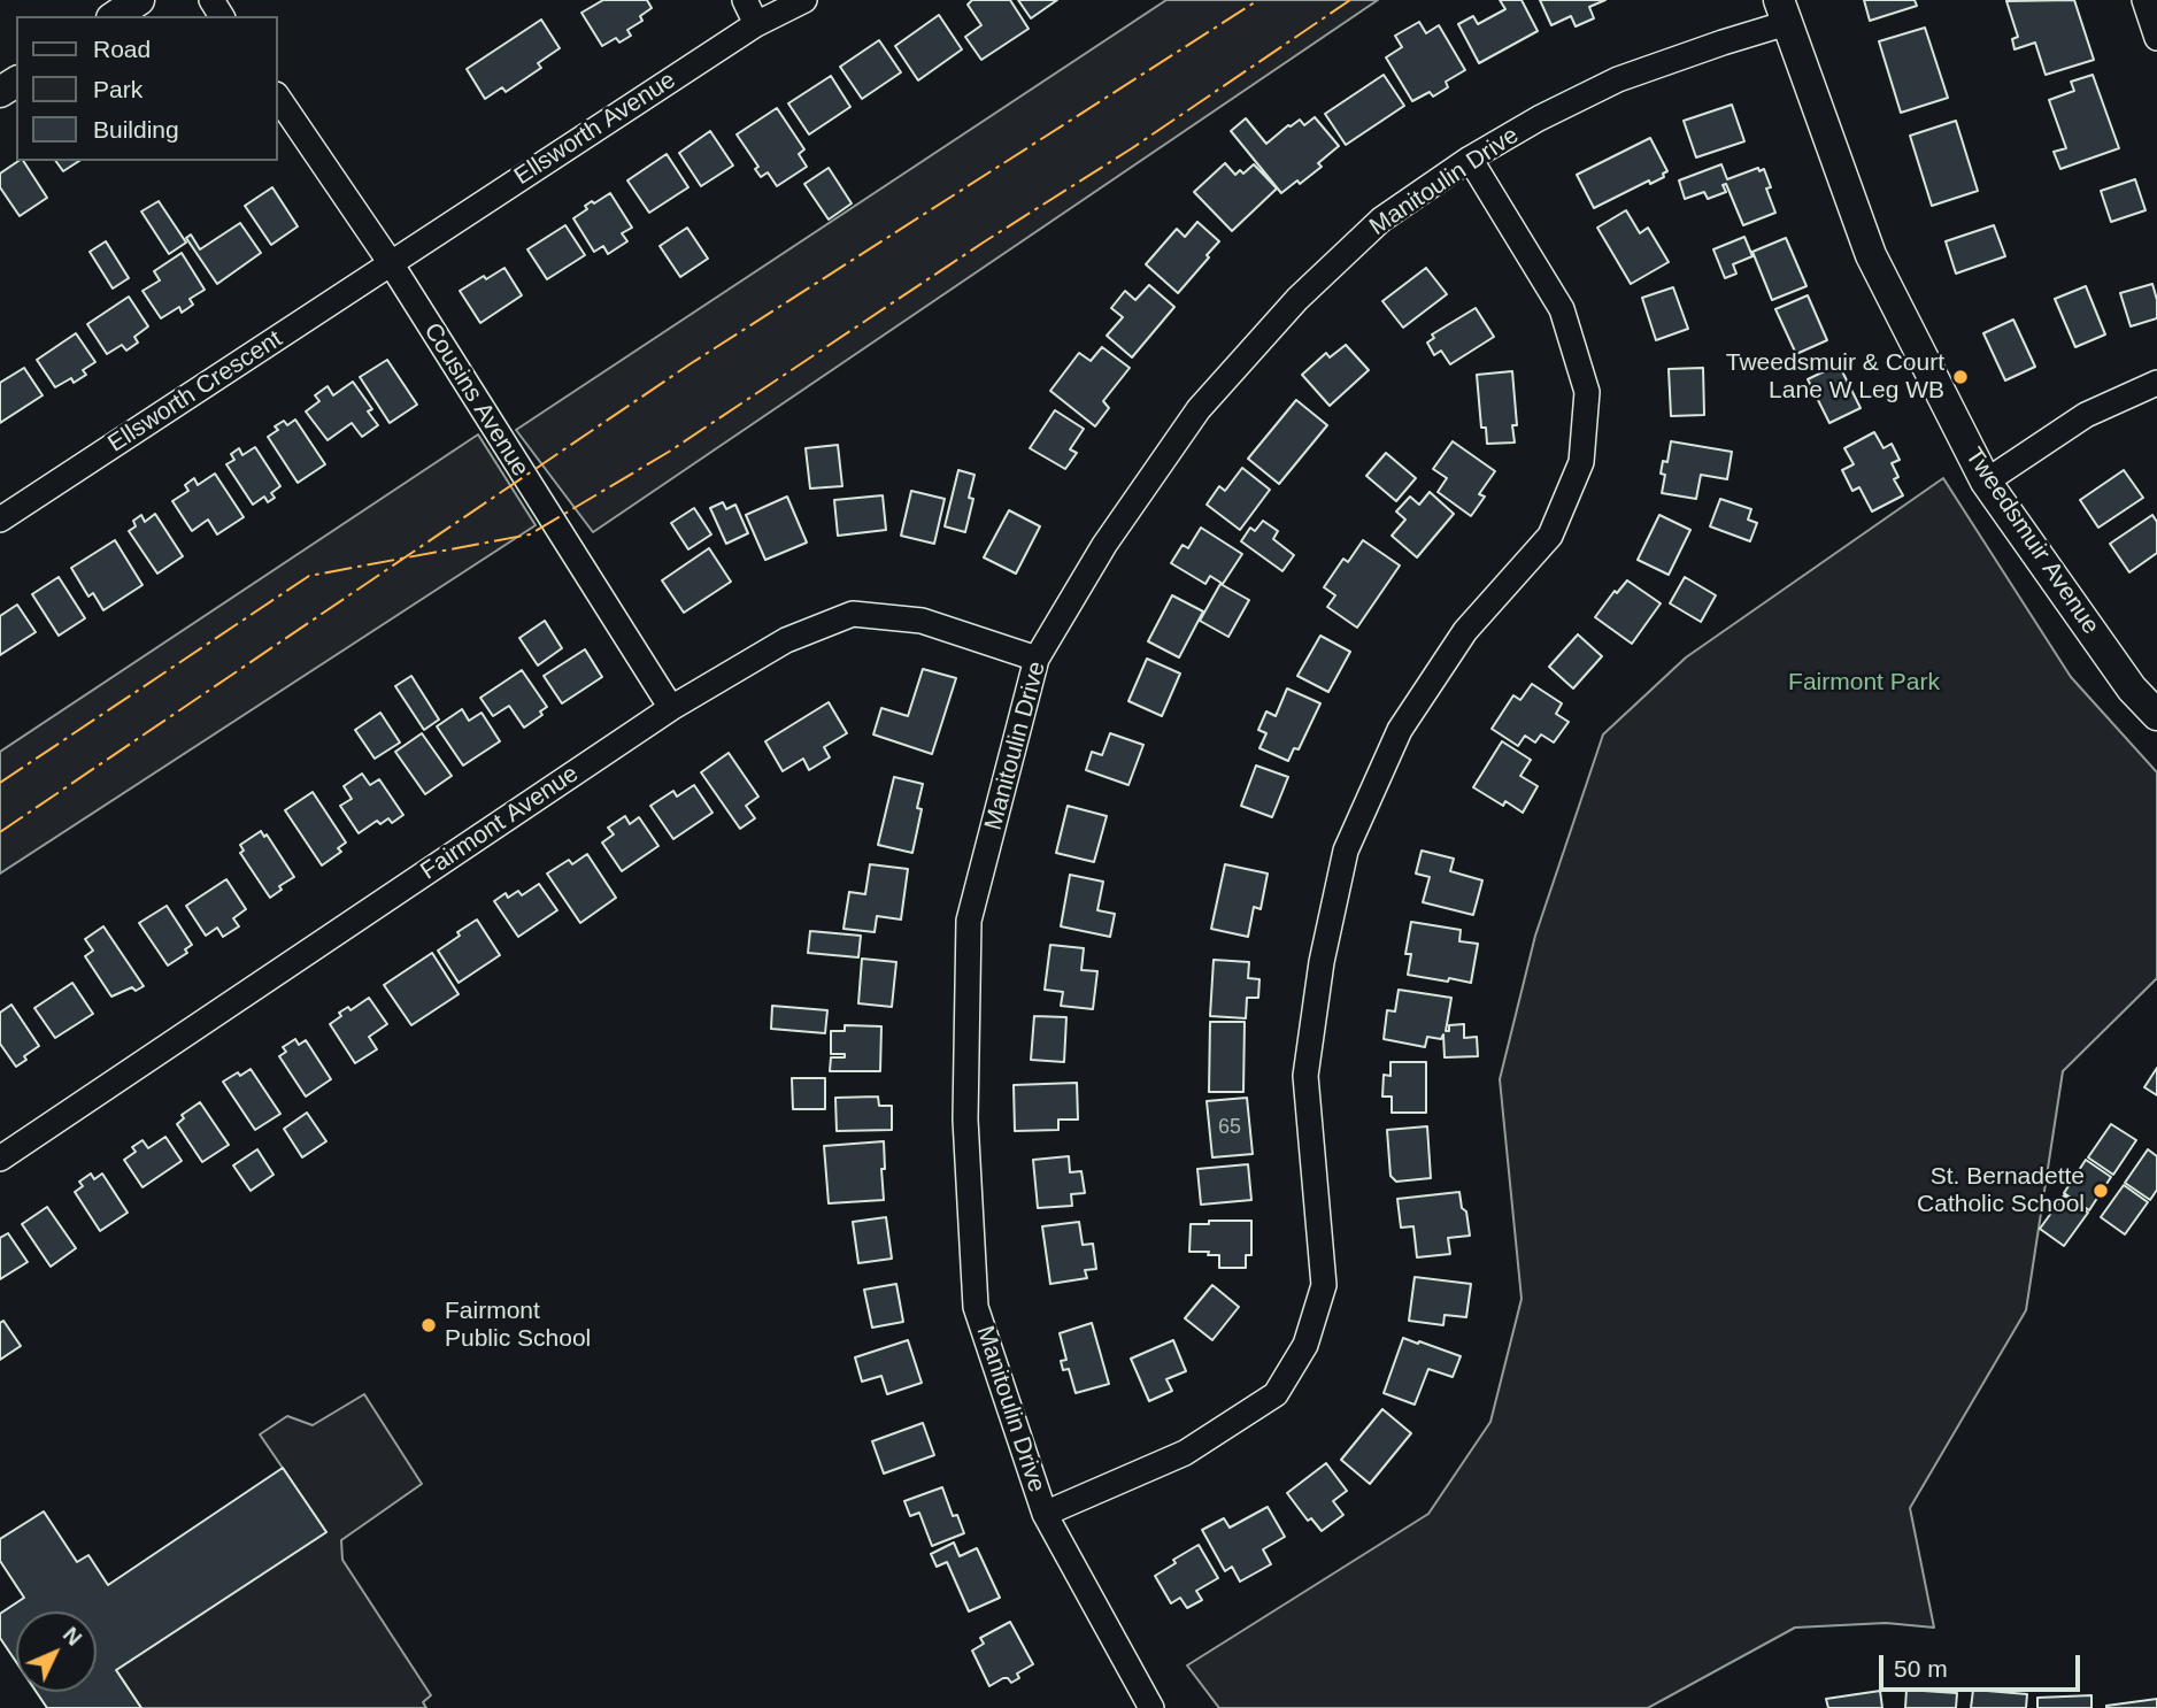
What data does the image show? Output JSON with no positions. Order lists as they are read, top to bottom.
{
  "streets": {
    "street": [
      "Ellsworth Avenue",
      "Manitoulin Drive",
      "Ellsworth Crescent",
      "Cousins Avenue",
      "Tweedsmuir Avenue",
      "Fairmont Avenue"
    ]
  },
  "crossings": [
    ["Ellsworth Avenue", "Ellsworth Crescent"],
    ["Ellsworth Avenue", "Cousins Avenue"],
    ["Manitoulin Drive", "Tweedsmuir Avenue"],
    ["Manitoulin Drive", "Fairmont Avenue"],
    ["Ellsworth Crescent", "Cousins Avenue"],
    ["Cousins Avenue", "Fairmont Avenue"]
  ],
  "parks": ["Fairmont Park"],
  "places": ["Tweedsmuir & Court Lane W Leg WB", "St. Bernadette Catholic School", "Fairmont Public School"],
  "house_numbers": ["65"],
  "legend": ["Road", "Park", "Building"],
  "scale_bar": "50 m",
  "north": "top right"
}
